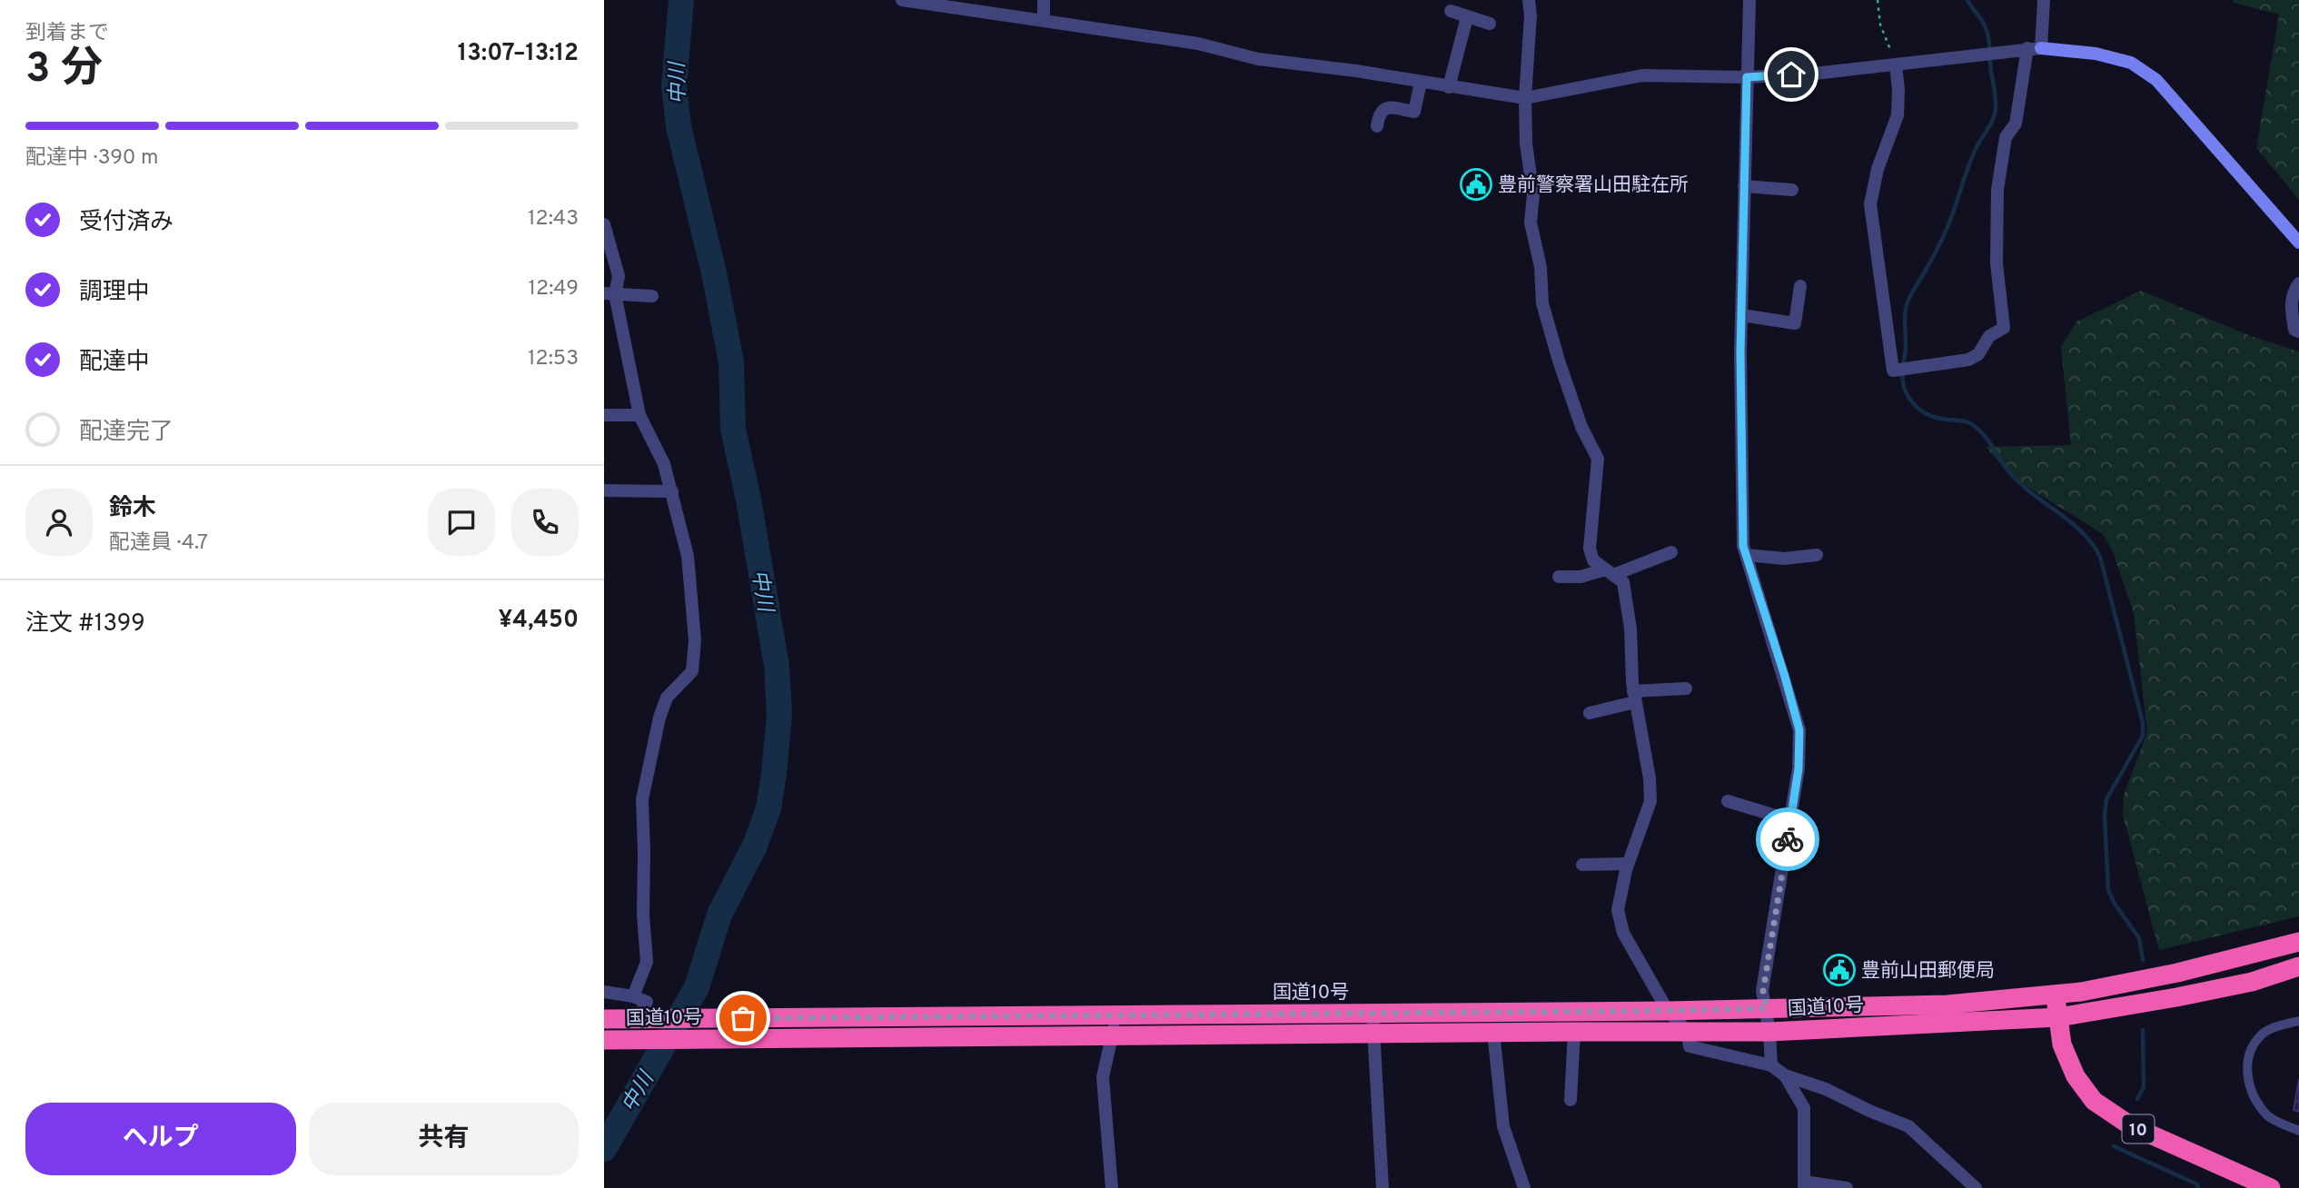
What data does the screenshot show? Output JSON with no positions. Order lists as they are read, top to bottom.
{
  "streets": {
    "highway": ["国道10号", "10"]
  },
  "crossings": [
    ["国道10号", "10"]
  ],
  "water": ["中川"],
  "places": {
    "public building": ["豊前警察署山田駐在所", "豊前山田郵便局"]
  },
  "page": {
    "heading": ["3 分", "到着まで", "13:07–13:12"],
    "panel": [
      "鈴木",
      "配達員 · 4.7",
      "注文 #1399",
      "¥4,450"
    ],
    "bar": "配達中 · 390 m",
    "list": [
      ["受付済み", "12:43"],
      ["調理中", "12:49"],
      ["配達中", "12:53"],
      "配達完了"
    ],
    "buttons": ["ヘルプ", "共有"]
  }
}
